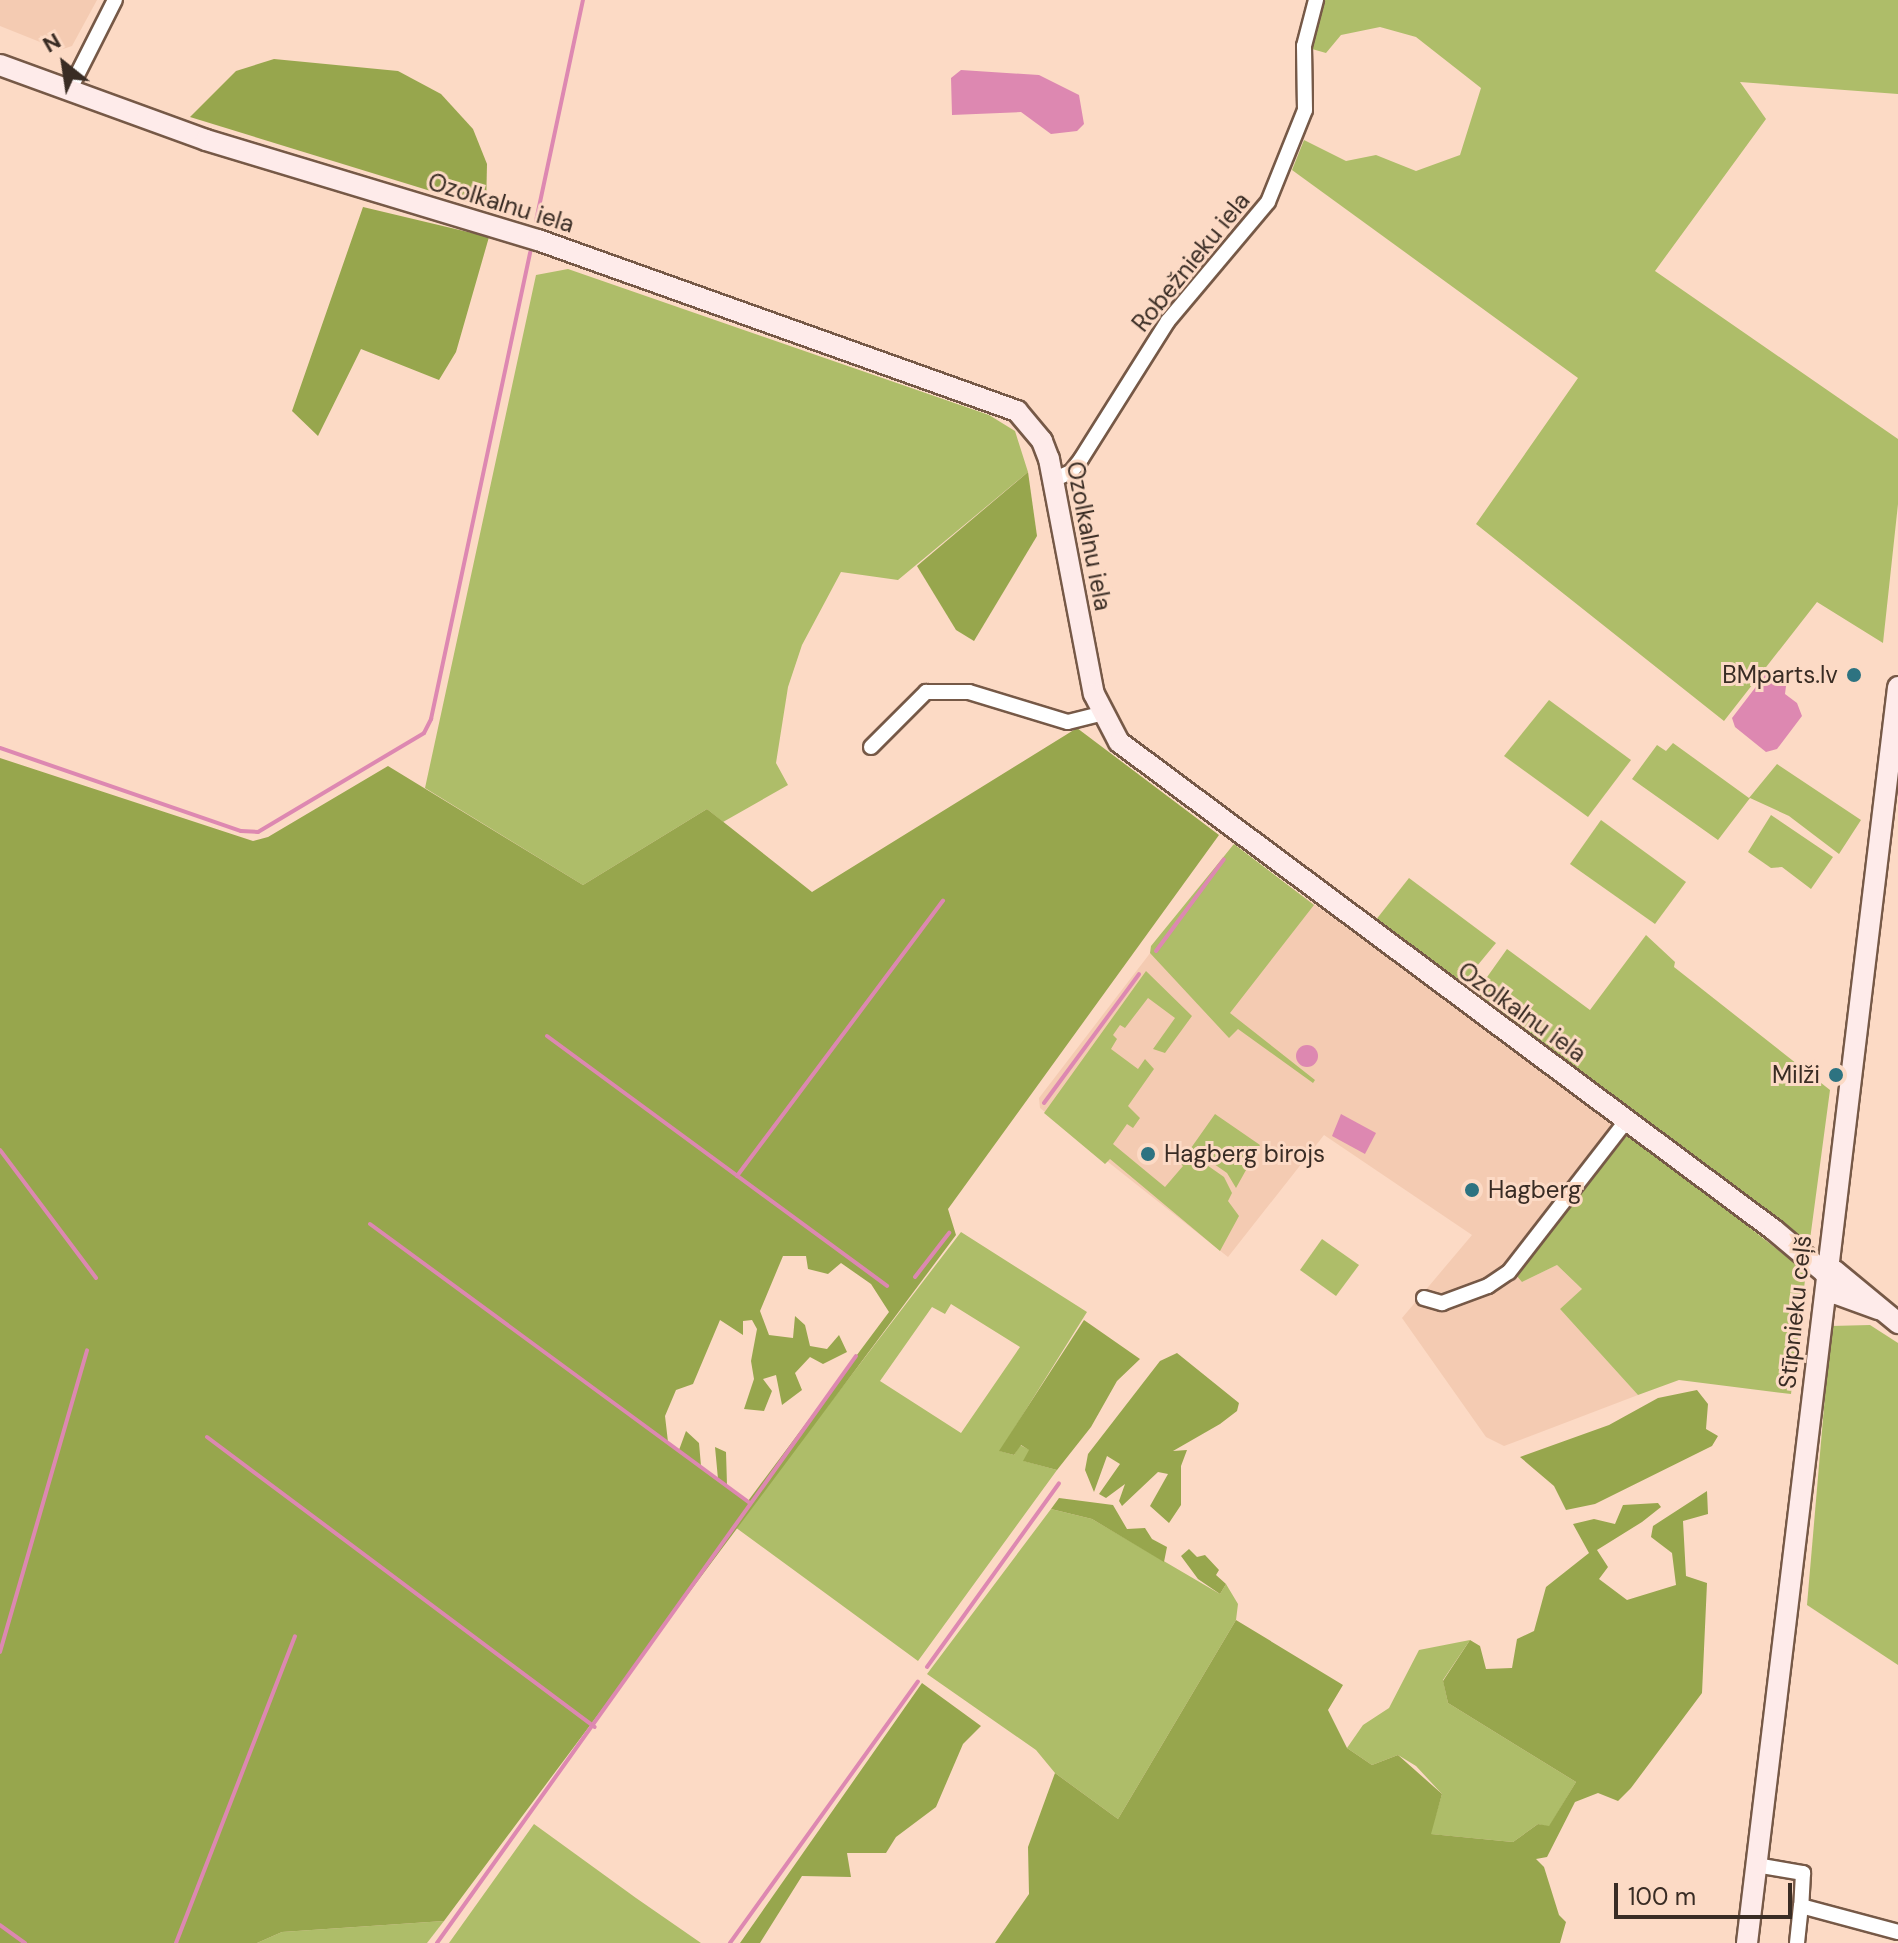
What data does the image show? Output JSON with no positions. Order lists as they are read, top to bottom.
{
  "streets": {
    "street": ["Ozolkalnu iela", "Robežnieku iela", "Stīpnieku ceļš"]
  },
  "crossings": [
    ["Ozolkalnu iela", "Robežnieku iela"],
    ["Ozolkalnu iela", "Stīpnieku ceļš"]
  ],
  "places": [
    "BMparts.lv",
    "Milži",
    "Hagberg birojs",
    "Hagberg"
  ],
  "scale_bar": "100 m",
  "north": "top left"
}
